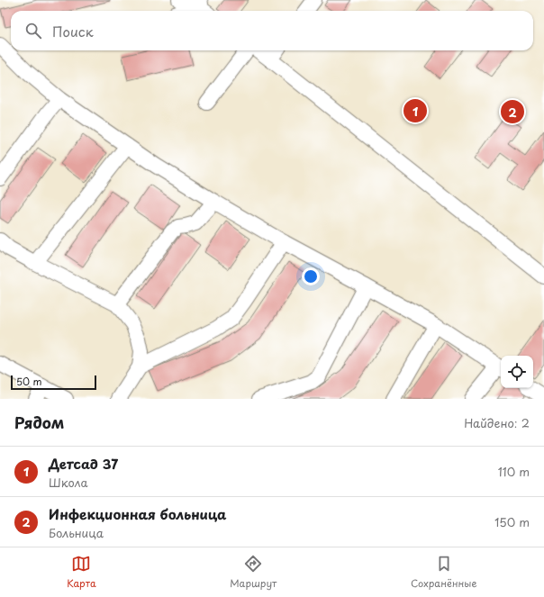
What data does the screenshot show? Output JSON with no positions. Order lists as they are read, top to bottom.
{
  "scale_bar": "50 m",
  "page": {
    "search": "Поиск",
    "pins": ["1", "2"],
    "scale": "50 m",
    "heading": ["Рядом", "Найдено: 2"],
    "list": [
      {
        "mark": "1",
        "name": "Детсад 37",
        "note": "Школа",
        "value": "110 m"
      },
      {
        "mark": "2",
        "name": "Инфекционная больница",
        "note": "Больница",
        "value": "150 m"
      }
    ],
    "nav": ["Карта", "Маршрут", "Сохранённые"]
  }
}
